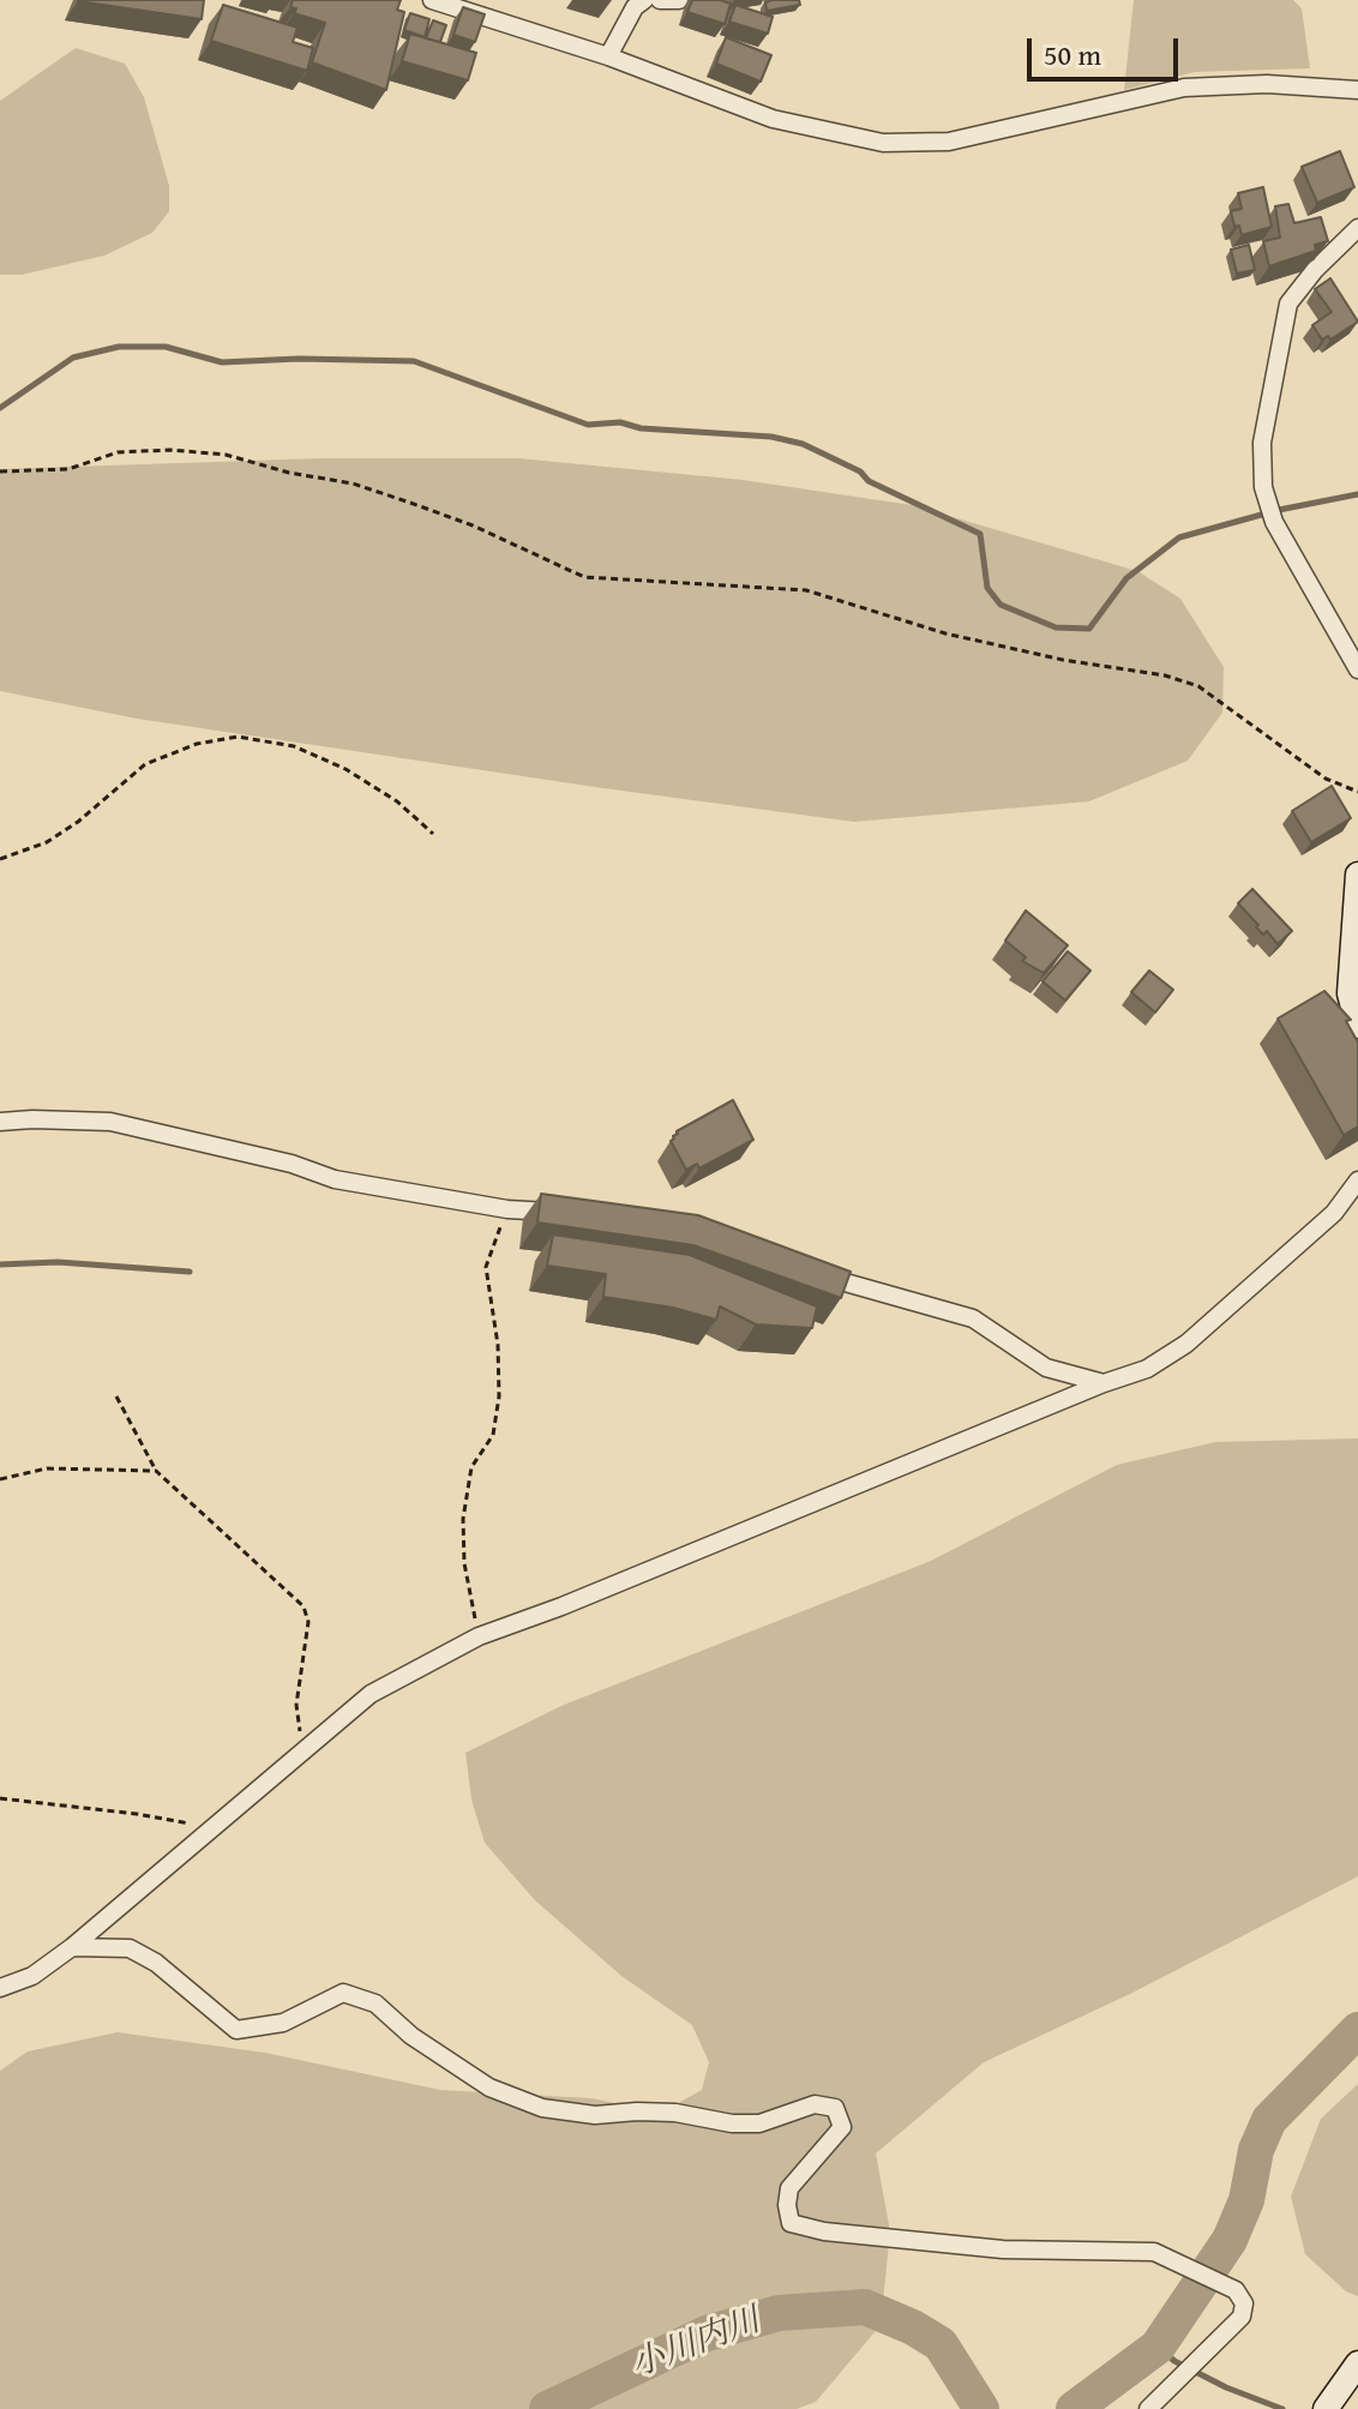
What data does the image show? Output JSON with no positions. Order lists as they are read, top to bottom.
{
  "water": ["小川内川"],
  "scale_bar": "50 m"
}
